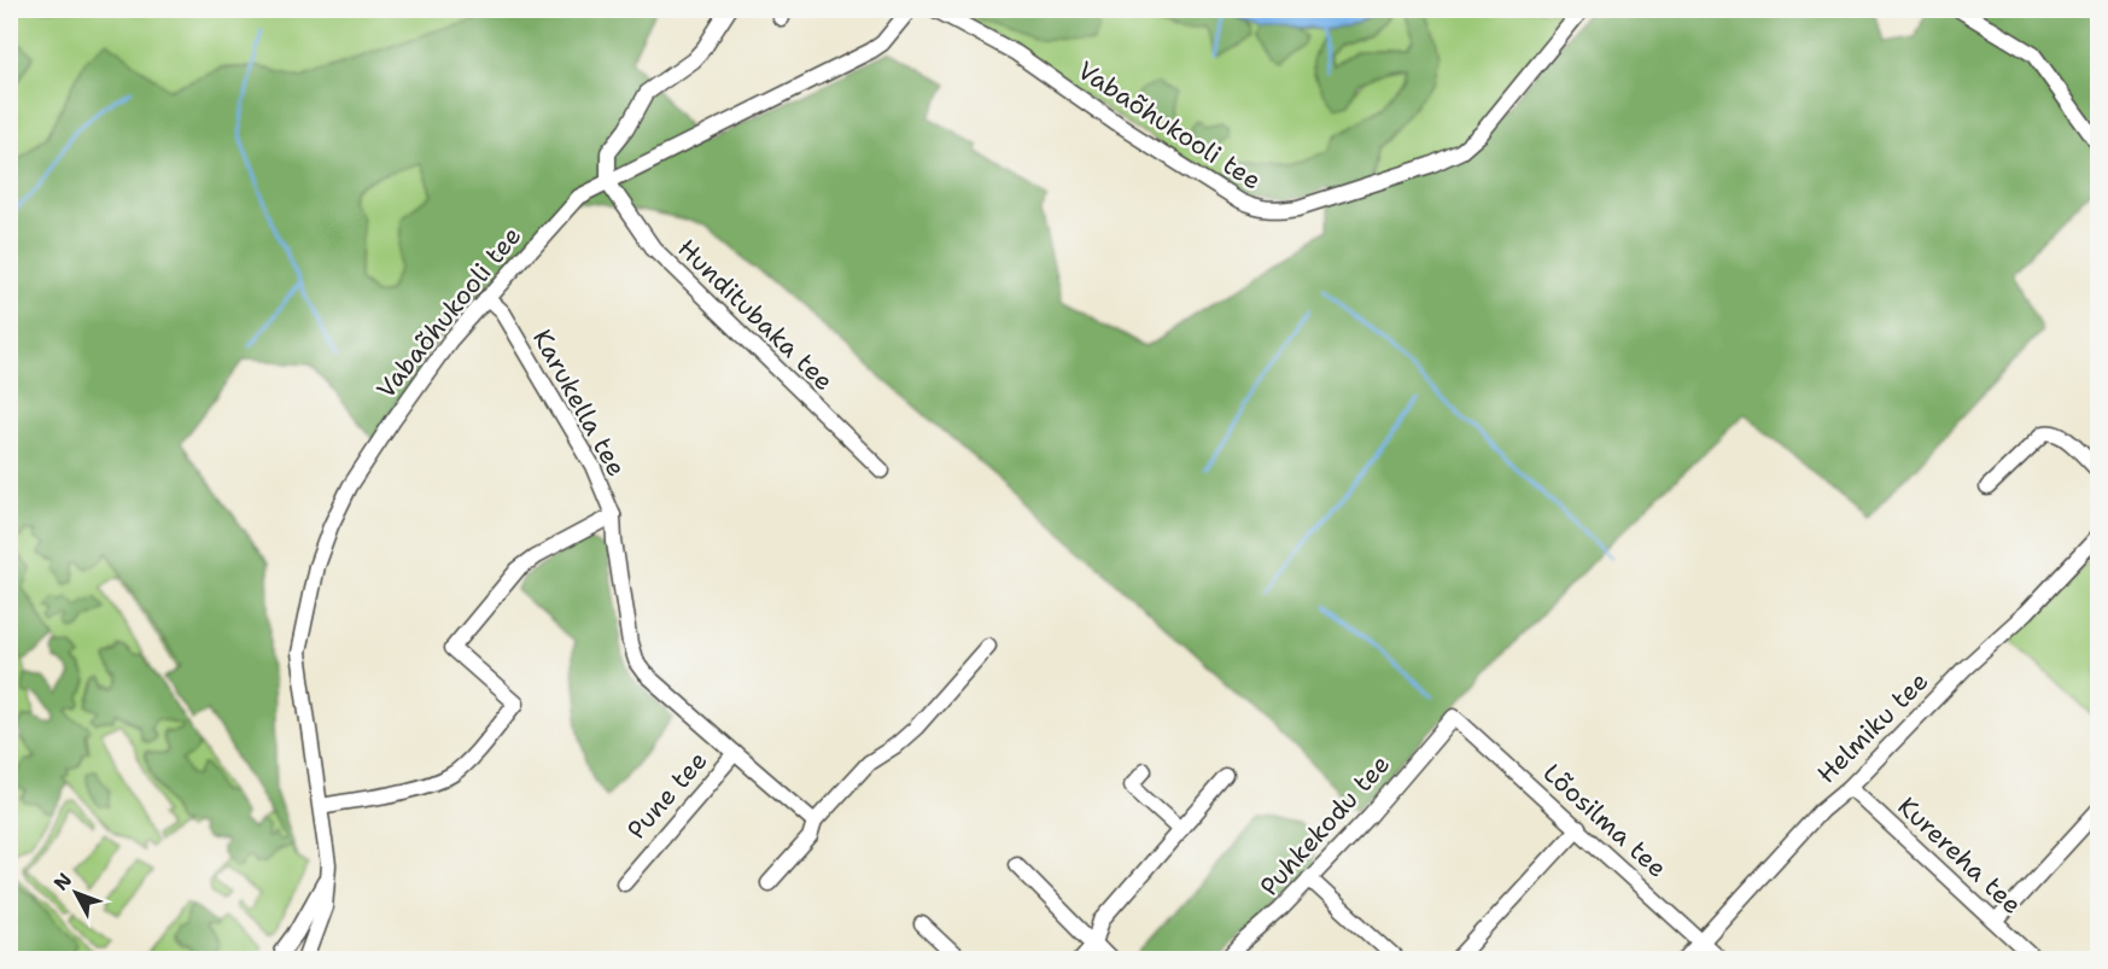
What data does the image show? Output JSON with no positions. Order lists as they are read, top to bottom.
{
  "streets": {
    "street": [
      "Vabaõhukooli tee",
      "Hunditubaka tee",
      "Karukella tee",
      "Helmiku tee",
      "Pune tee",
      "Lõosilma tee",
      "Puhkekodu tee",
      "Kurereha tee"
    ]
  },
  "crossings": [
    ["Vabaõhukooli tee", "Hunditubaka tee"],
    ["Vabaõhukooli tee", "Karukella tee"],
    ["Karukella tee", "Pune tee"],
    ["Helmiku tee", "Lõosilma tee"],
    ["Helmiku tee", "Kurereha tee"],
    ["Lõosilma tee", "Puhkekodu tee"]
  ],
  "north": "top left"
}
